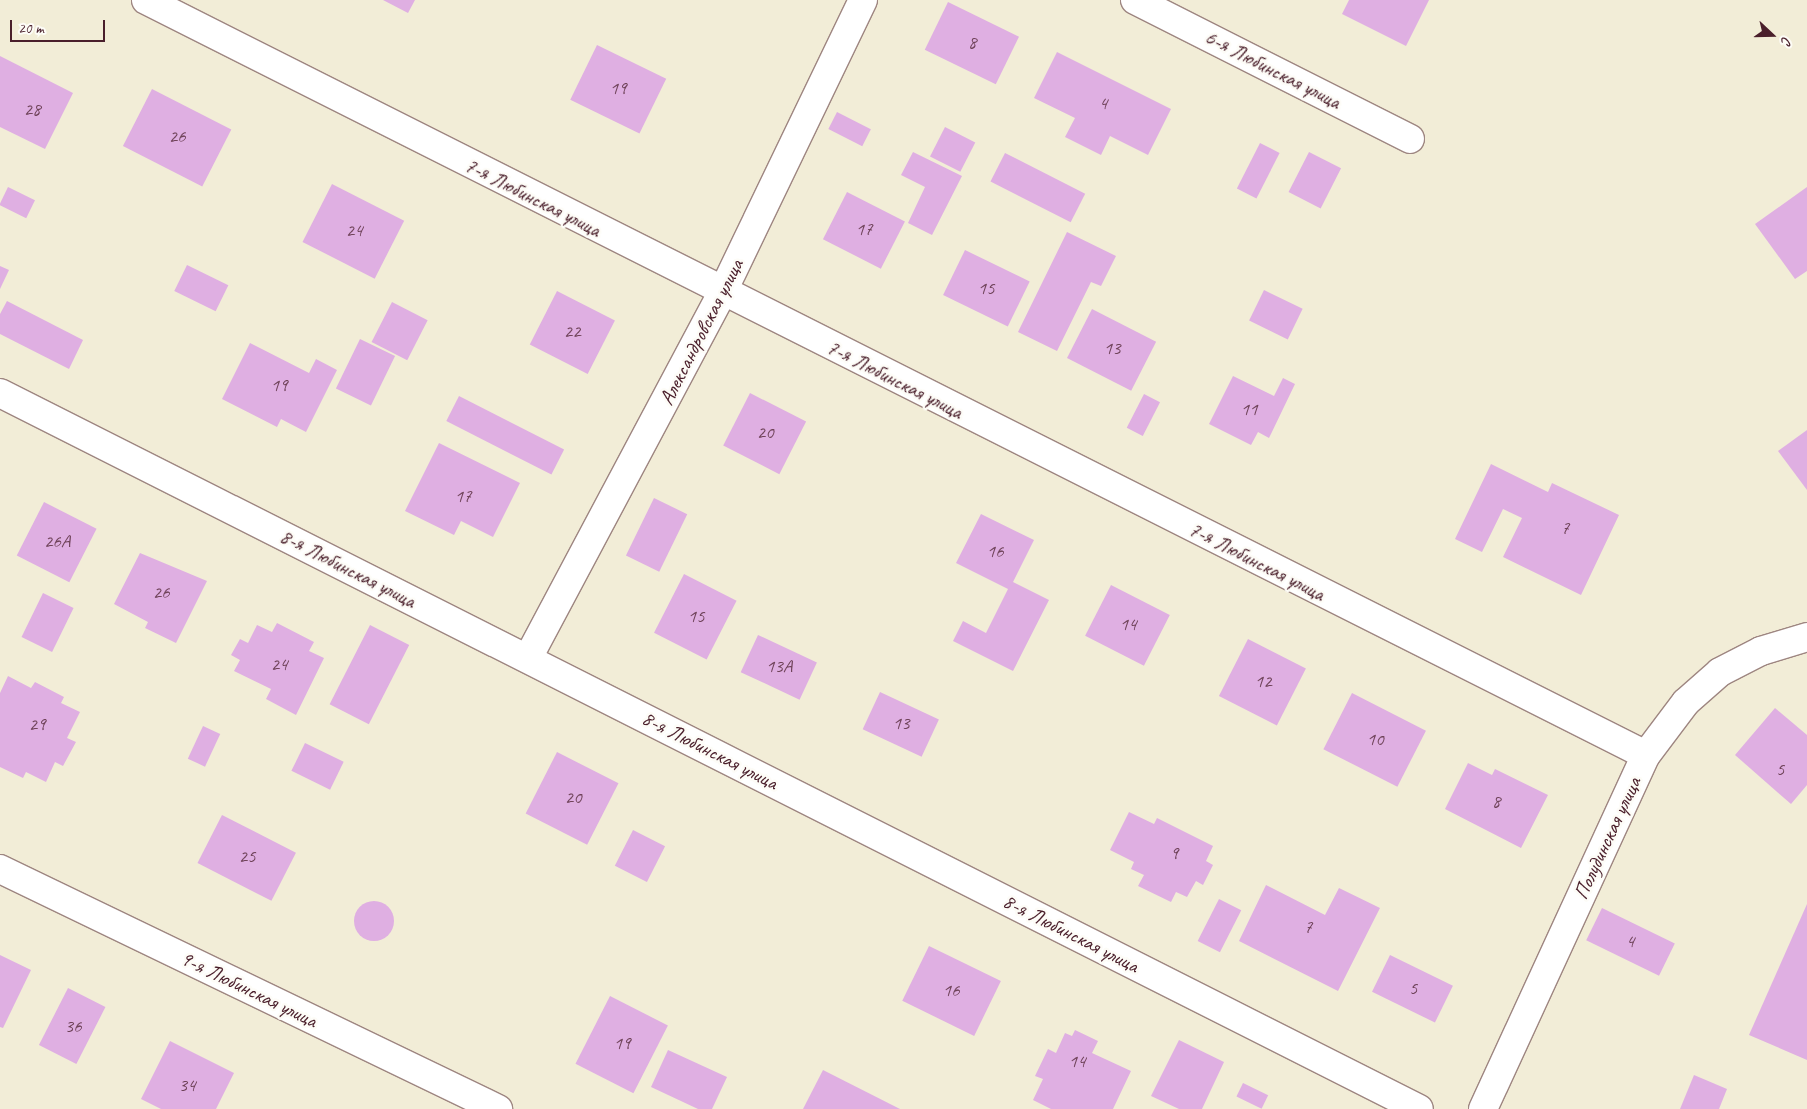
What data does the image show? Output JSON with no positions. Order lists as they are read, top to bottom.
{
  "streets": {
    "street": [
      "6-я Любинская улица",
      "7-я Любинская улица",
      "Александровская улица",
      "8-я Любинская улица",
      "Полудинская улица",
      "9-я Любинская улица"
    ]
  },
  "crossings": [
    ["7-я Любинская улица", "Александровская улица"],
    ["7-я Любинская улица", "Полудинская улица"],
    ["Александровская улица", "8-я Любинская улица"]
  ],
  "house_numbers": [
    "8",
    "19",
    "4",
    "28",
    "26",
    "17",
    "24",
    "15",
    "22",
    "13",
    "19",
    "11",
    "20",
    "17",
    "7",
    "26А",
    "16",
    "26",
    "15",
    "14",
    "24",
    "13А",
    "12",
    "13",
    "29",
    "10",
    "5",
    "20",
    "8",
    "9",
    "25",
    "7",
    "4",
    "5",
    "16",
    "36",
    "19",
    "14",
    "34"
  ],
  "scale_bar": "20 m",
  "north": "right"
}
